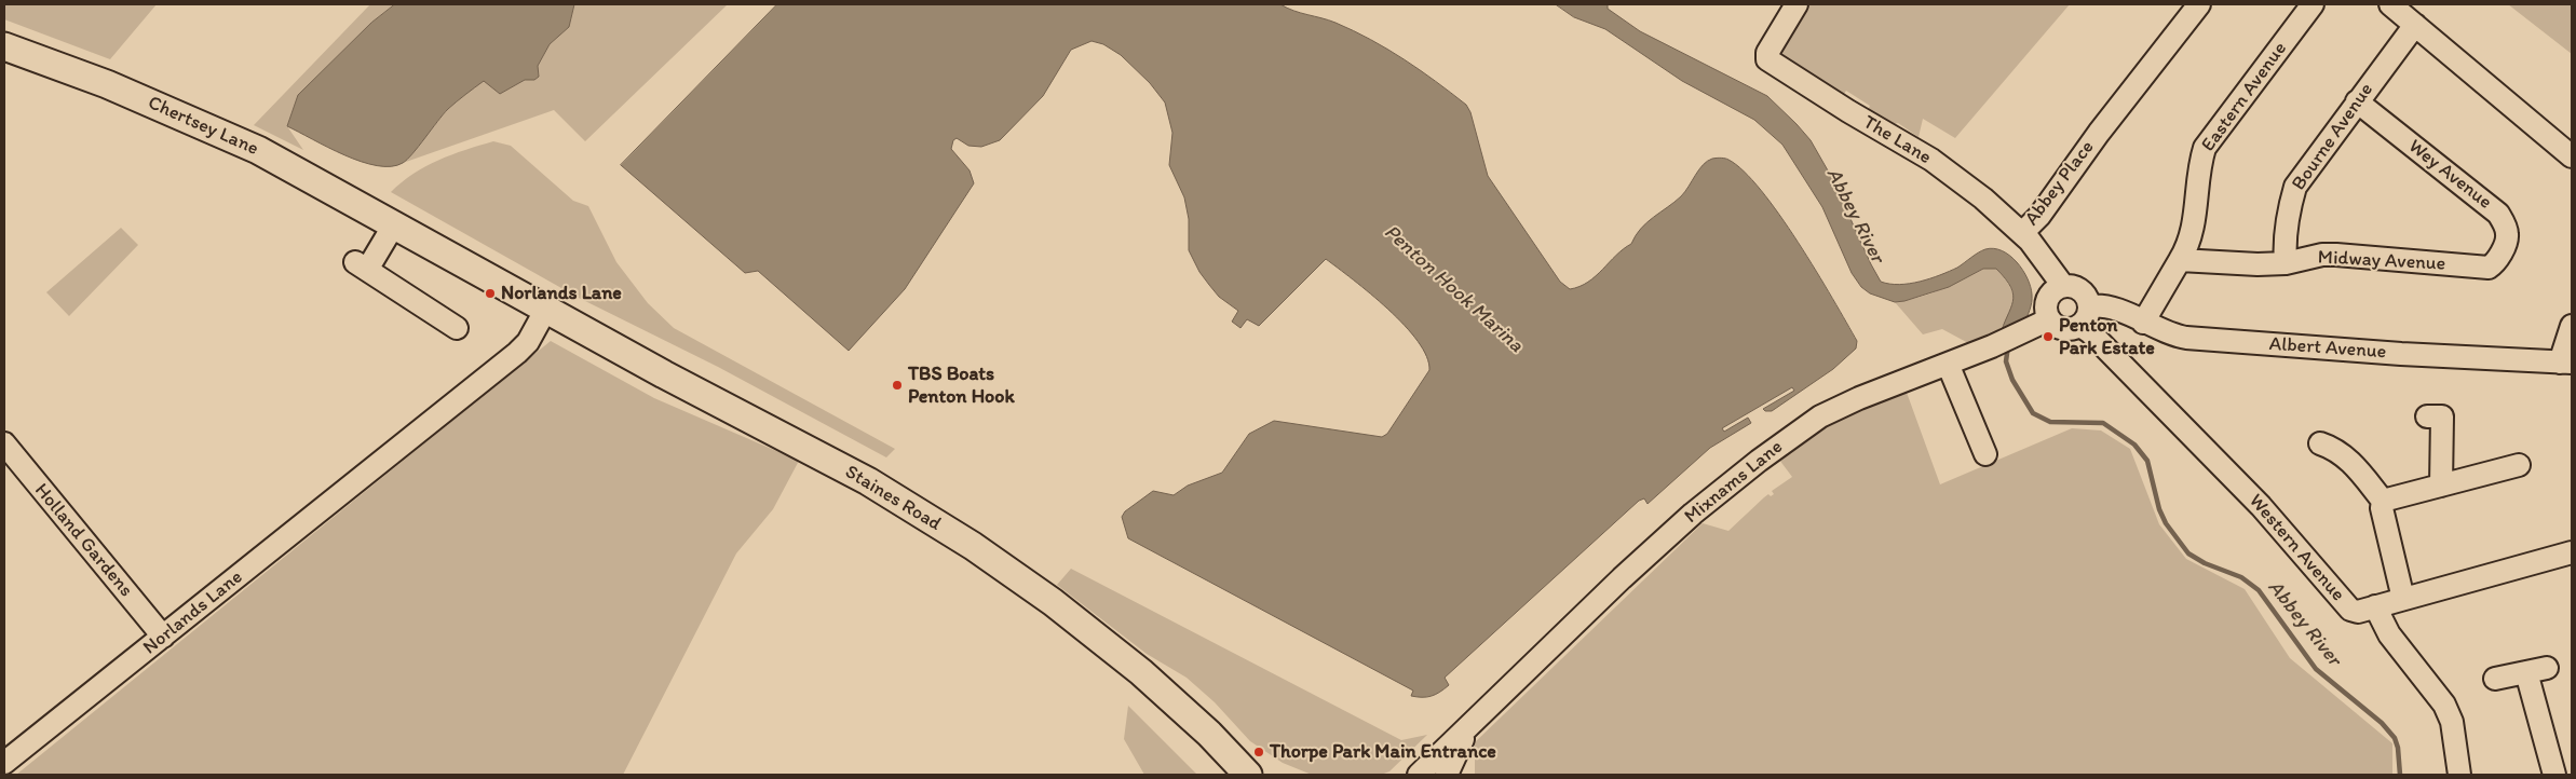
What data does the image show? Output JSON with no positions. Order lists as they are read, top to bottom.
{
  "streets": {
    "main road": ["Chertsey Lane", "Staines Road"],
    "street": [
      "Eastern Avenue",
      "Bourne Avenue",
      "The Lane",
      "Wey Avenue",
      "Abbey Place",
      "Midway Avenue",
      "Albert Avenue",
      "Mixnams Lane",
      "Holland Gardens",
      "Western Avenue",
      "Norlands Lane"
    ]
  },
  "crossings": [
    ["Eastern Avenue", "Midway Avenue"],
    ["Chertsey Lane", "Staines Road"],
    ["Chertsey Lane", "Norlands Lane"],
    ["Bourne Avenue", "Wey Avenue"],
    ["Bourne Avenue", "Midway Avenue"],
    ["The Lane", "Abbey Place"],
    ["Wey Avenue", "Midway Avenue"],
    ["Abbey Place", "Albert Avenue"],
    ["Abbey Place", "Mixnams Lane"],
    ["Abbey Place", "Western Avenue"],
    ["Albert Avenue", "Mixnams Lane"],
    ["Albert Avenue", "Western Avenue"],
    ["Mixnams Lane", "Western Avenue"],
    ["Staines Road", "Norlands Lane"],
    ["Holland Gardens", "Norlands Lane"]
  ],
  "water": ["Abbey River", "Penton Hook Marina"],
  "places": [
    "Norlands Lane",
    "Penton Park Estate",
    "TBS Boats Penton Hook",
    "Thorpe Park Main Entrance"
  ]
}
